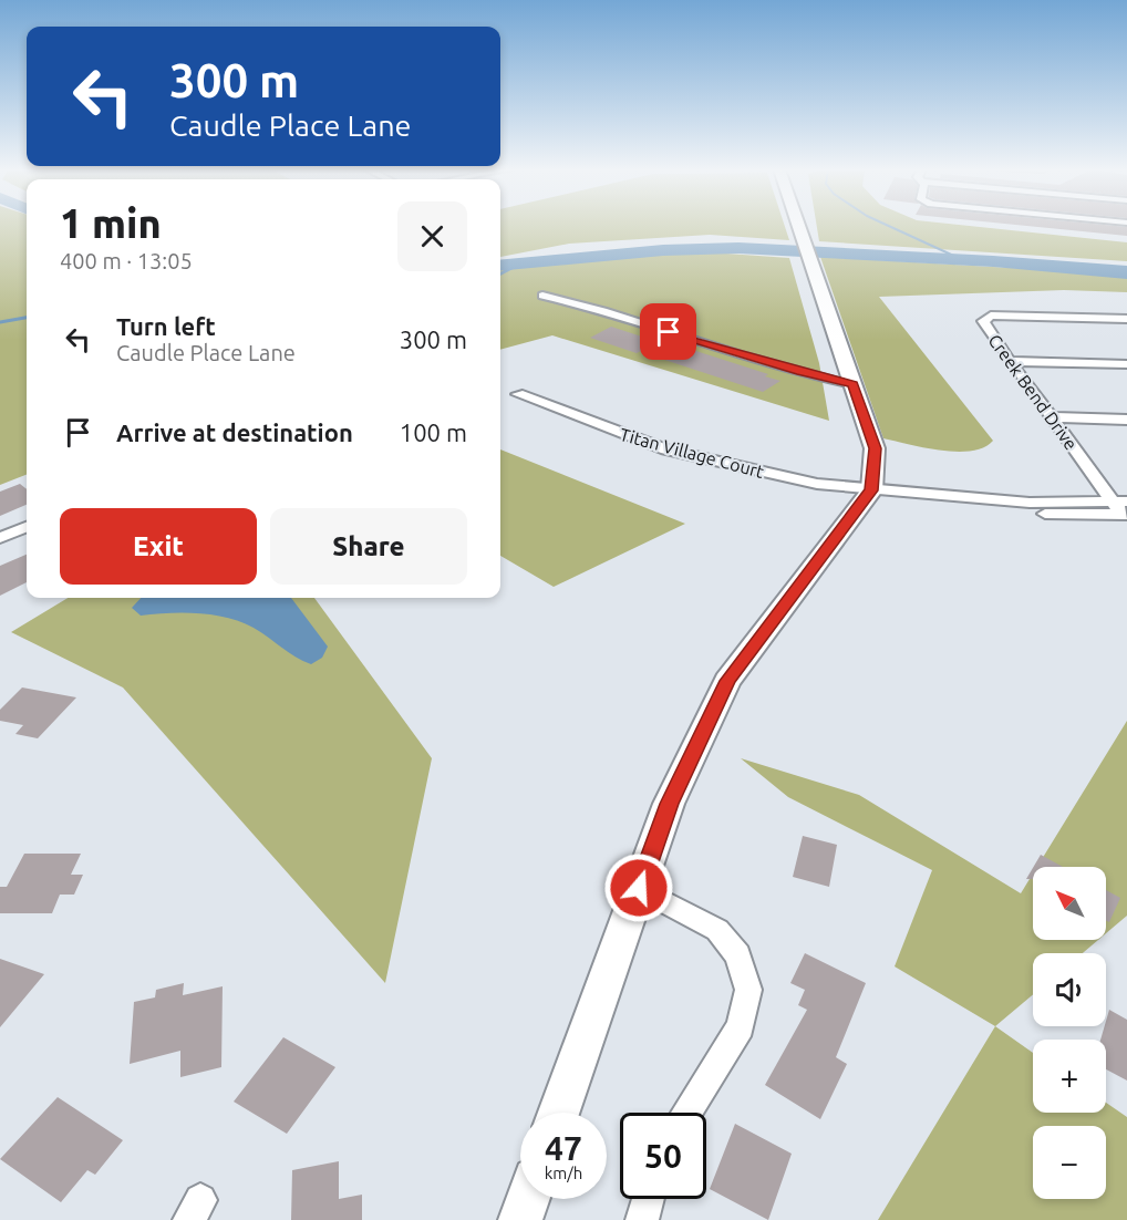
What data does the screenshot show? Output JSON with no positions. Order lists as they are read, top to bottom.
{
  "streets": {
    "street": ["Creek Bend Drive", "Titan Village Court"]
  },
  "crossings": [
    ["Creek Bend Drive", "Titan Village Court"]
  ],
  "north": "top left",
  "page": {
    "turn": ["300 m", "Caudle Place Lane"],
    "heading": ["1 min", "400 m · 13:05"],
    "list": [
      {
        "name": "Turn left",
        "note": "Caudle Place Lane",
        "value": "300 m"
      },
      {
        "name": "Arrive at destination",
        "value": "100 m"
      }
    ],
    "buttons": ["Exit", "Share"],
    "map_buttons": ["+", "−"],
    "speed": "47 km/h",
    "limit": "50"
  }
}
